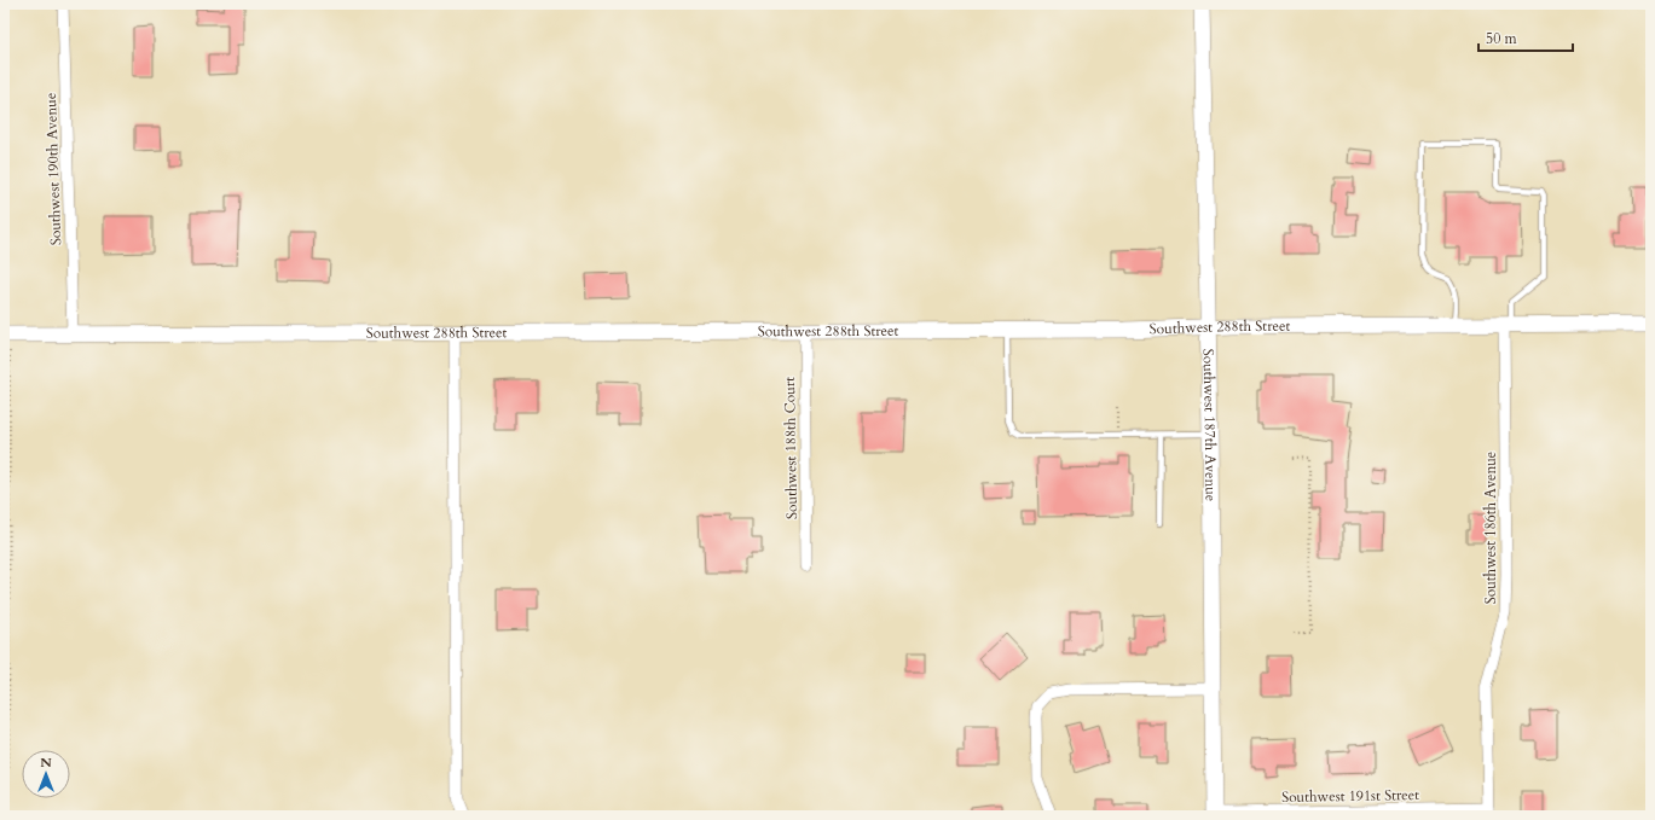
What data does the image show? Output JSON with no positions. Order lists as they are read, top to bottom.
{
  "streets": {
    "street": [
      "Southwest 190th Avenue",
      "Southwest 288th Street",
      "Southwest 187th Avenue",
      "Southwest 188th Court",
      "Southwest 186th Avenue",
      "Southwest 191st Street"
    ]
  },
  "crossings": [
    ["Southwest 190th Avenue", "Southwest 288th Street"],
    ["Southwest 288th Street", "Southwest 187th Avenue"],
    ["Southwest 288th Street", "Southwest 188th Court"],
    ["Southwest 288th Street", "Southwest 186th Avenue"],
    ["Southwest 187th Avenue", "Southwest 191st Street"],
    ["Southwest 186th Avenue", "Southwest 191st Street"]
  ],
  "scale_bar": "50 m",
  "north": "top"
}
